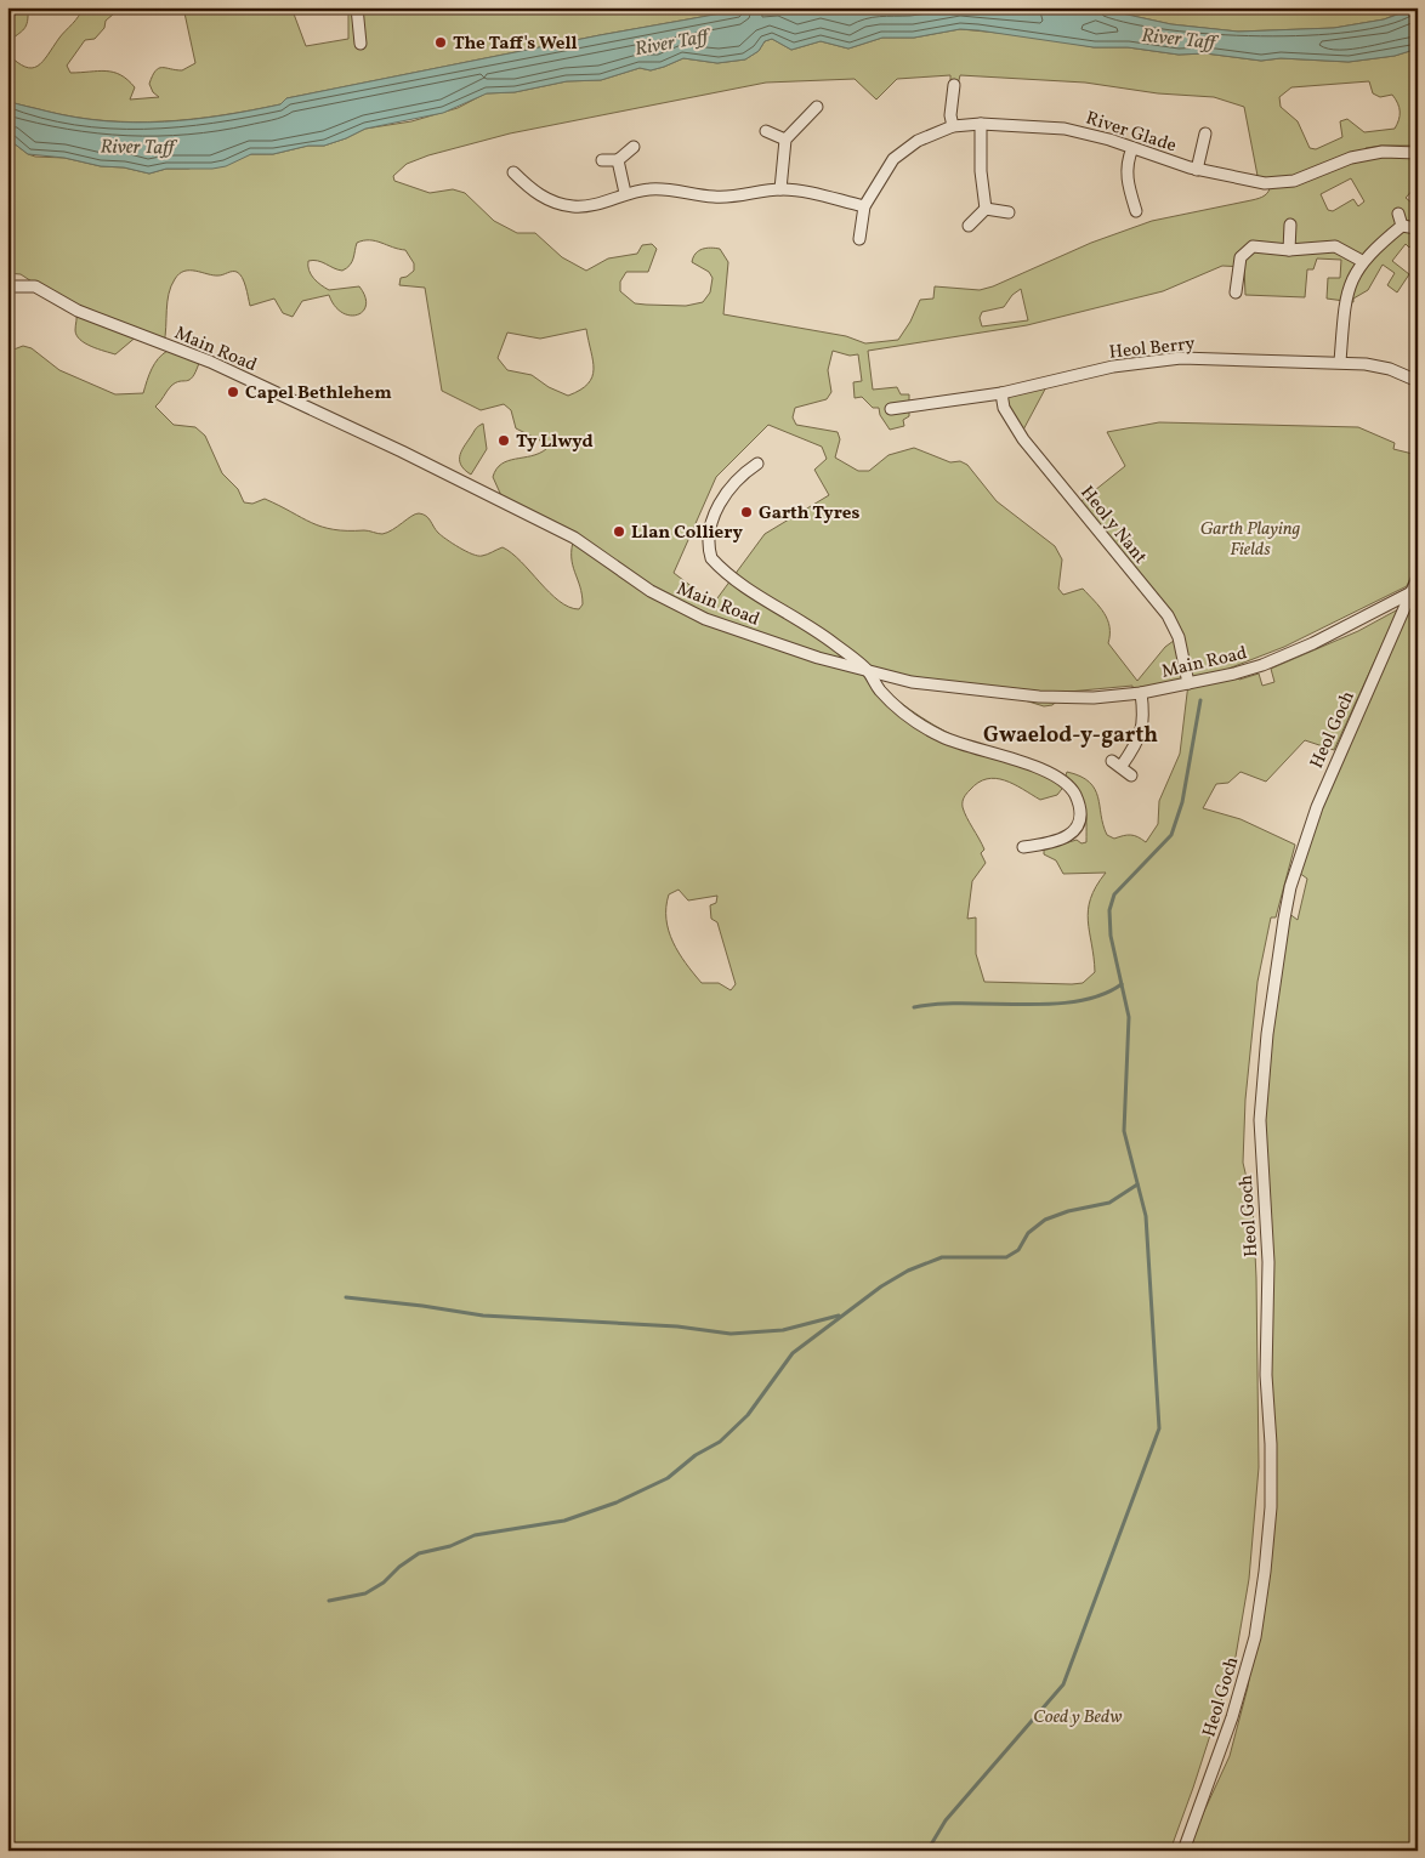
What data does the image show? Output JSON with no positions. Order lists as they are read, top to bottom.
{
  "streets": {
    "street": [
      "River Glade",
      "Heol Berry",
      "Main Road",
      "Heol y Nant",
      "Heol Goch"
    ]
  },
  "crossings": [
    ["Heol Berry", "Heol y Nant"],
    ["Main Road", "Heol y Nant"],
    ["Main Road", "Heol Goch"]
  ],
  "districts": ["Gwaelod-y-garth"],
  "water": ["River Taff"],
  "parks": ["Garth Playing Fields", "Coed y Bedw"],
  "places": [
    "The Taff's Well",
    "Capel Bethlehem",
    "Ty Llwyd",
    "Garth Tyres",
    "Llan Colliery"
  ]
}
